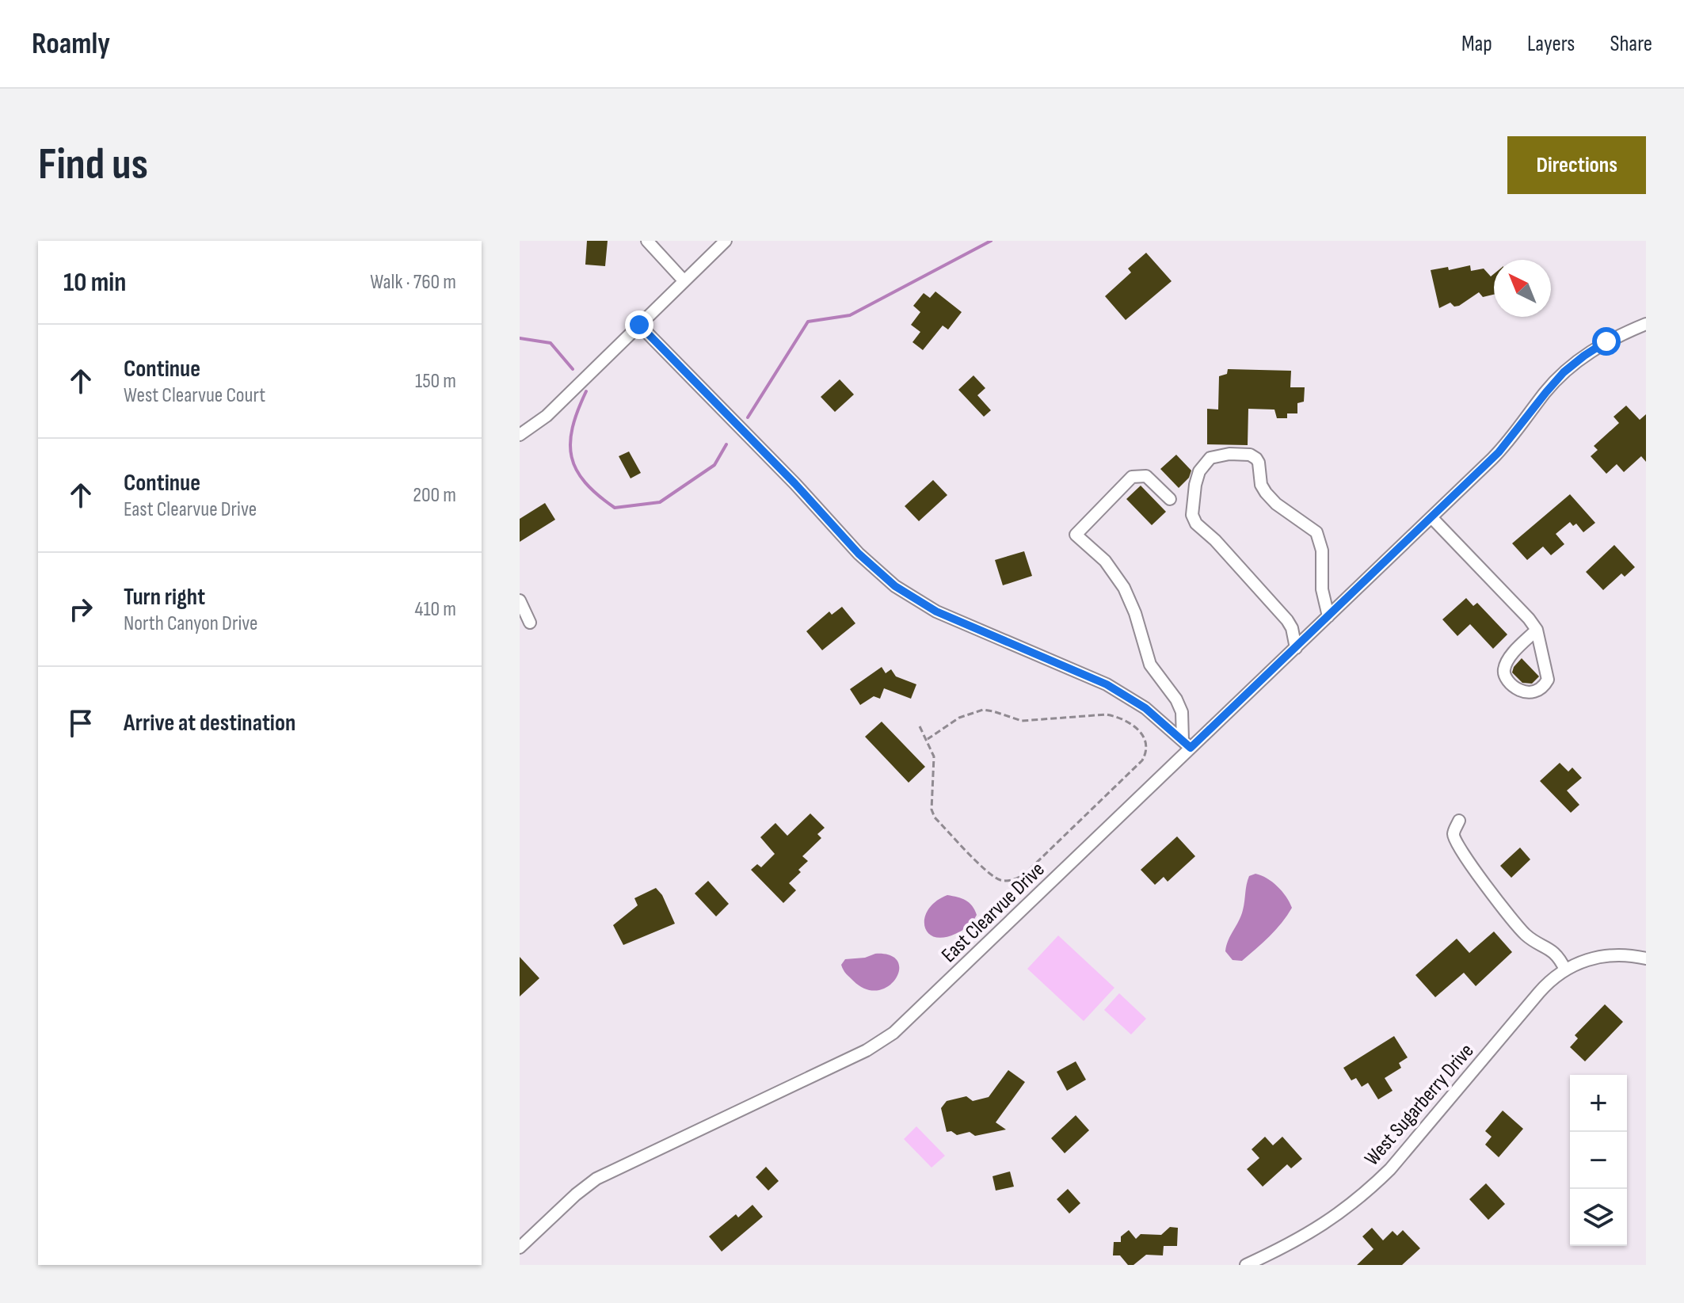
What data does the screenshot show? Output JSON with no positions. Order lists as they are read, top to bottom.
{
  "streets": {
    "street": ["East Clearvue Drive", "West Sugarberry Drive"]
  },
  "north": "top left",
  "page": {
    "header": "Roamly",
    "nav": ["Map", "Layers", "Share"],
    "buttons": "Directions",
    "title": "Find us",
    "heading": ["10 min", "Walk · 760 m"],
    "list": [
      ["Continue", "West Clearvue Court", "150 m"],
      ["Continue", "East Clearvue Drive", "200 m"],
      ["Turn right", "North Canyon Drive", "410 m"],
      "Arrive at destination"
    ],
    "map_buttons": ["+", "−"]
  }
}
